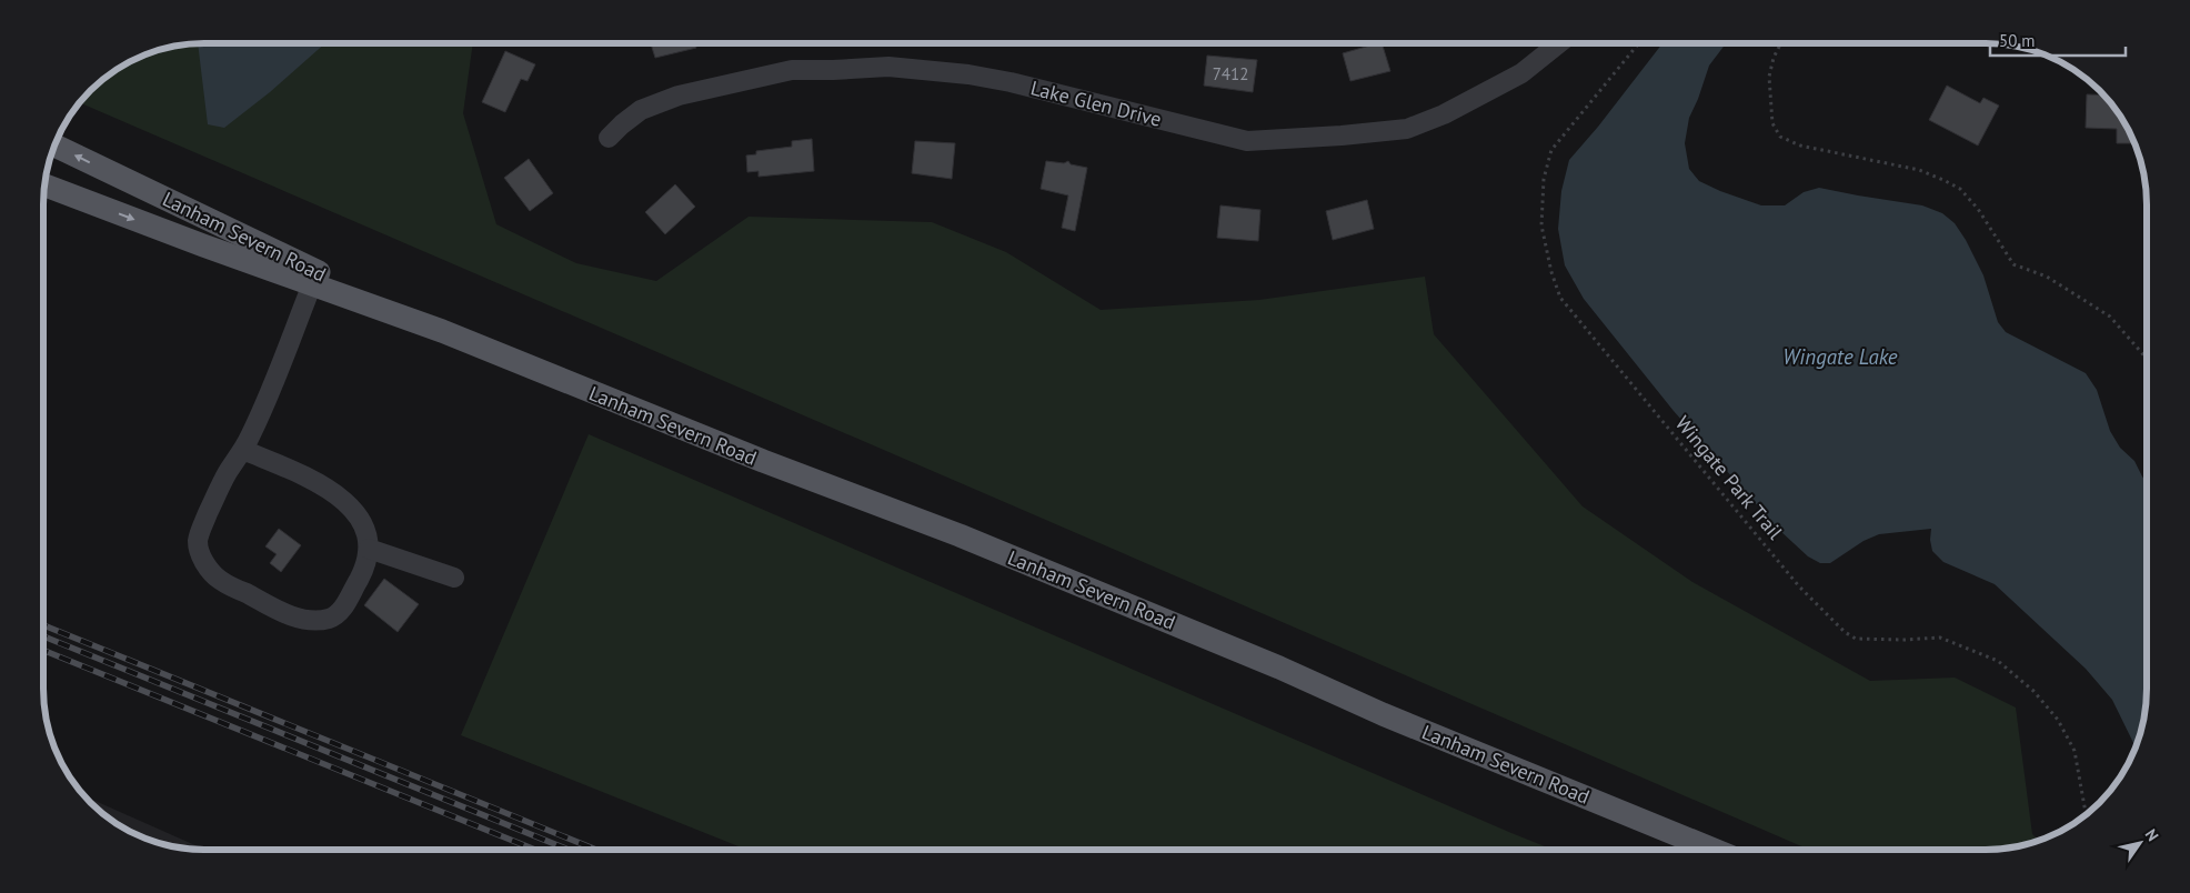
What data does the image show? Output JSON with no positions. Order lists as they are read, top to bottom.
{
  "streets": {
    "main road": ["Lanham Severn Road"],
    "street": ["Lake Glen Drive"],
    "path": ["Wingate Park Trail"]
  },
  "water": ["Wingate Lake"],
  "house_numbers": ["7412"],
  "scale_bar": "50 m",
  "north": "top right"
}
